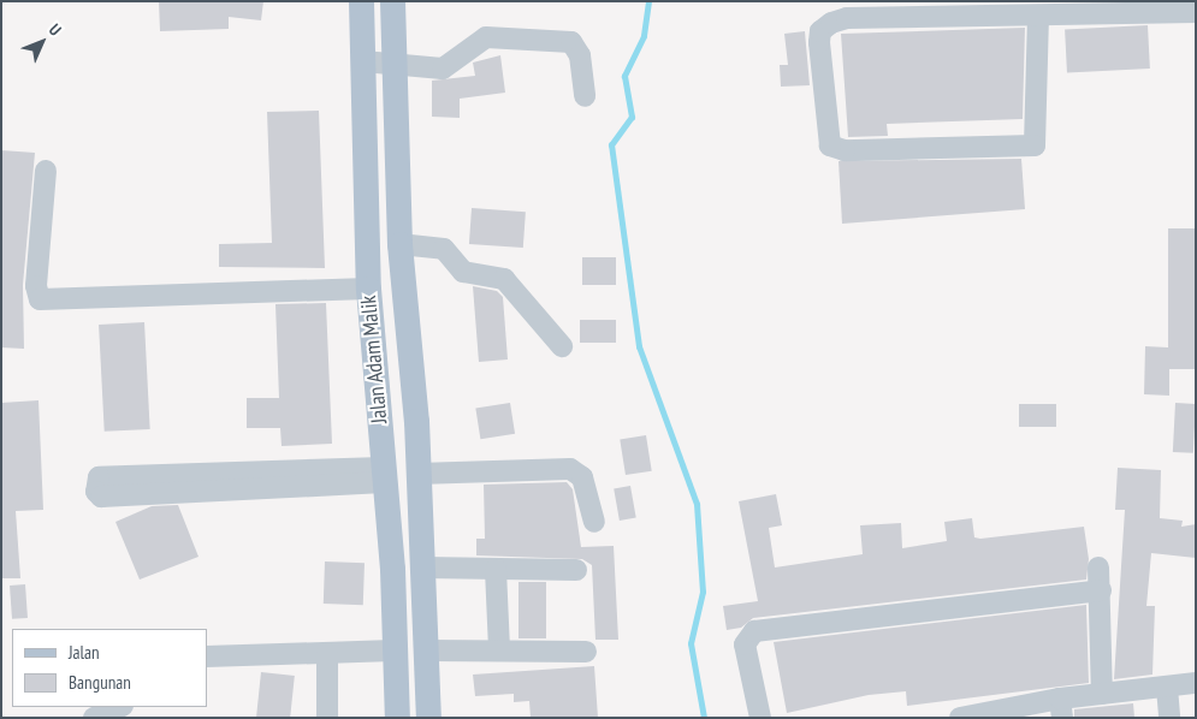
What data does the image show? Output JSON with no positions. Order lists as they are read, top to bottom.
{
  "streets": {
    "main road": ["Jalan Adam Malik"]
  },
  "legend": ["Jalan", "Bangunan"],
  "north": "top right"
}
